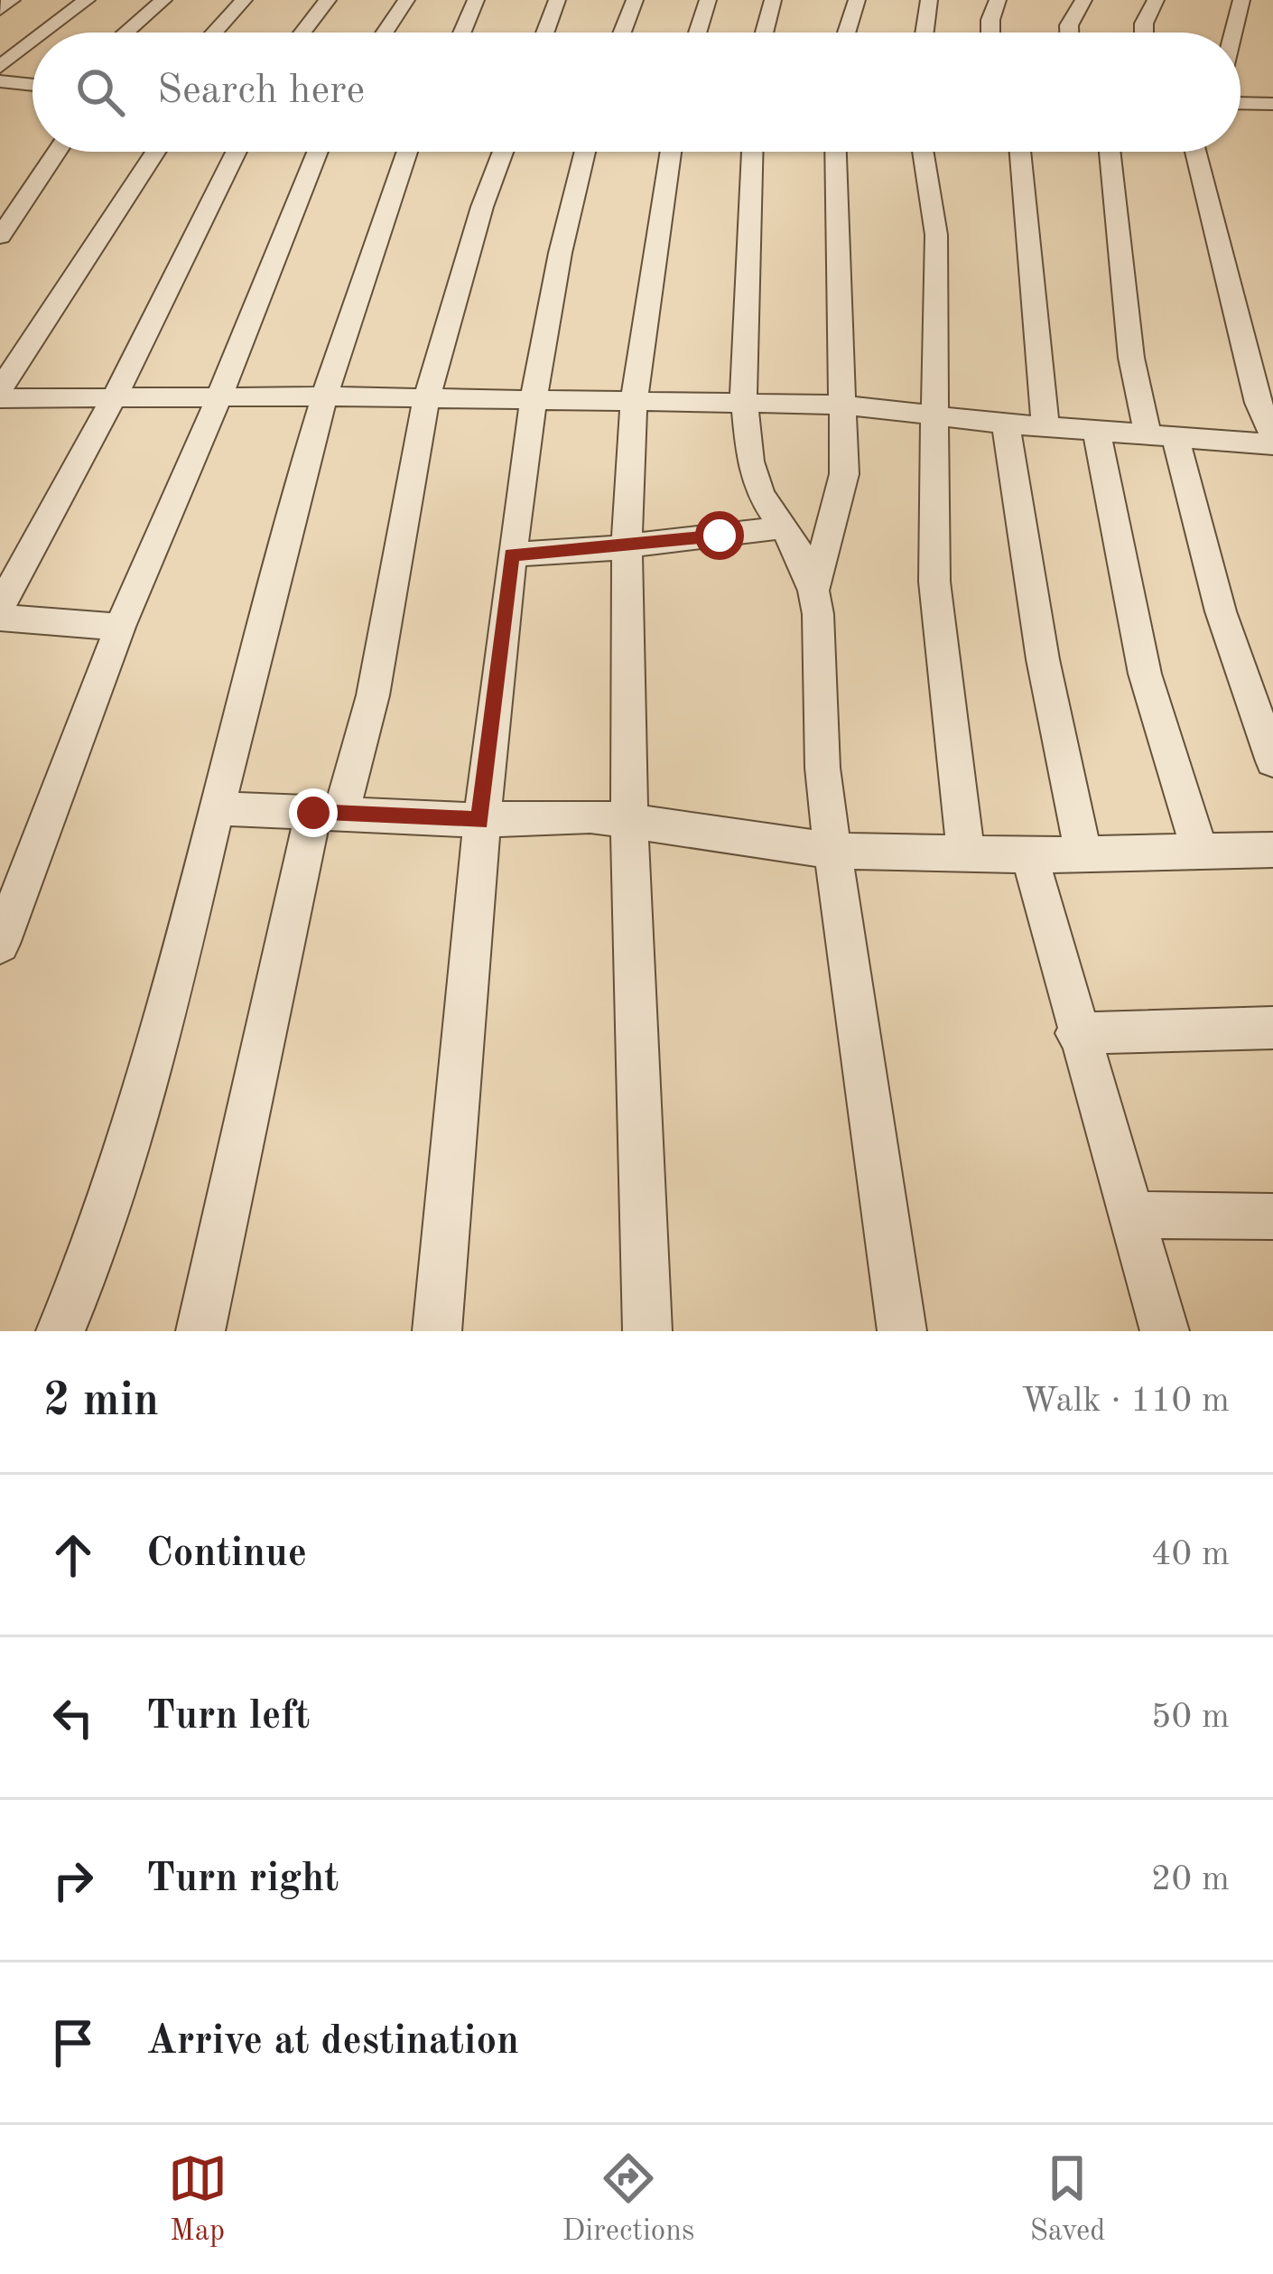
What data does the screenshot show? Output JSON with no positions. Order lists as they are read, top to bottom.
{
  "page": {
    "search": "Search here",
    "heading": ["2 min", "Walk · 110 m"],
    "list": [
      ["Continue", "40 m"],
      ["Turn left", "50 m"],
      ["Turn right", "20 m"],
      "Arrive at destination"
    ],
    "nav": ["Map", "Directions", "Saved"]
  }
}
